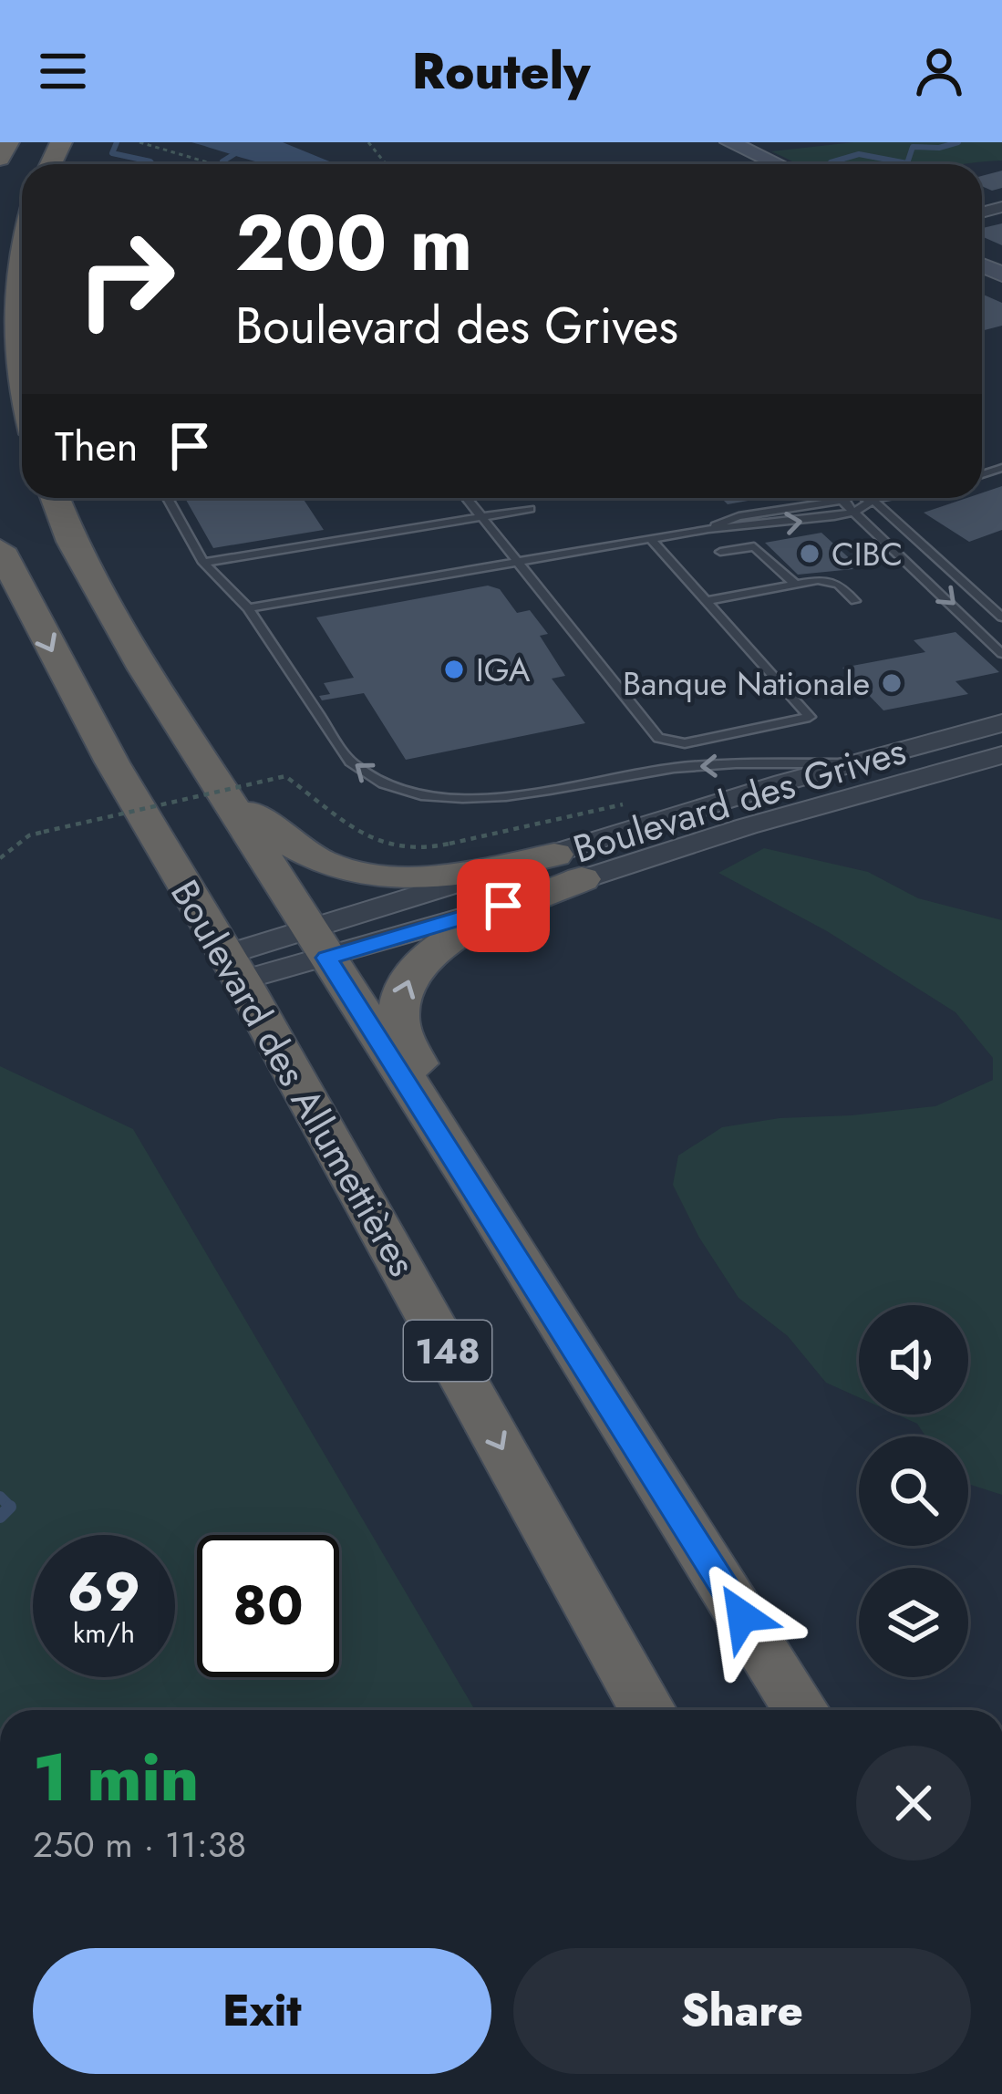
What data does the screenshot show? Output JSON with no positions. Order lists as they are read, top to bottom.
{
  "streets": {
    "highway": ["Boulevard des Allumettières", "148"],
    "street": ["Boulevard des Grives"]
  },
  "crossings": [
    ["Boulevard des Grives", "Boulevard des Allumettières"],
    ["Boulevard des Grives", "148"]
  ],
  "places": ["CIBC", "IGA", "Banque Nationale"],
  "page": {
    "header": "Routely",
    "turn": ["200 m", "Boulevard des Grives"],
    "then": "Then",
    "speed": "69 km/h",
    "limit": "80",
    "heading": ["1 min", "250 m · 11:38"],
    "buttons": ["Exit", "Share"]
  }
}
